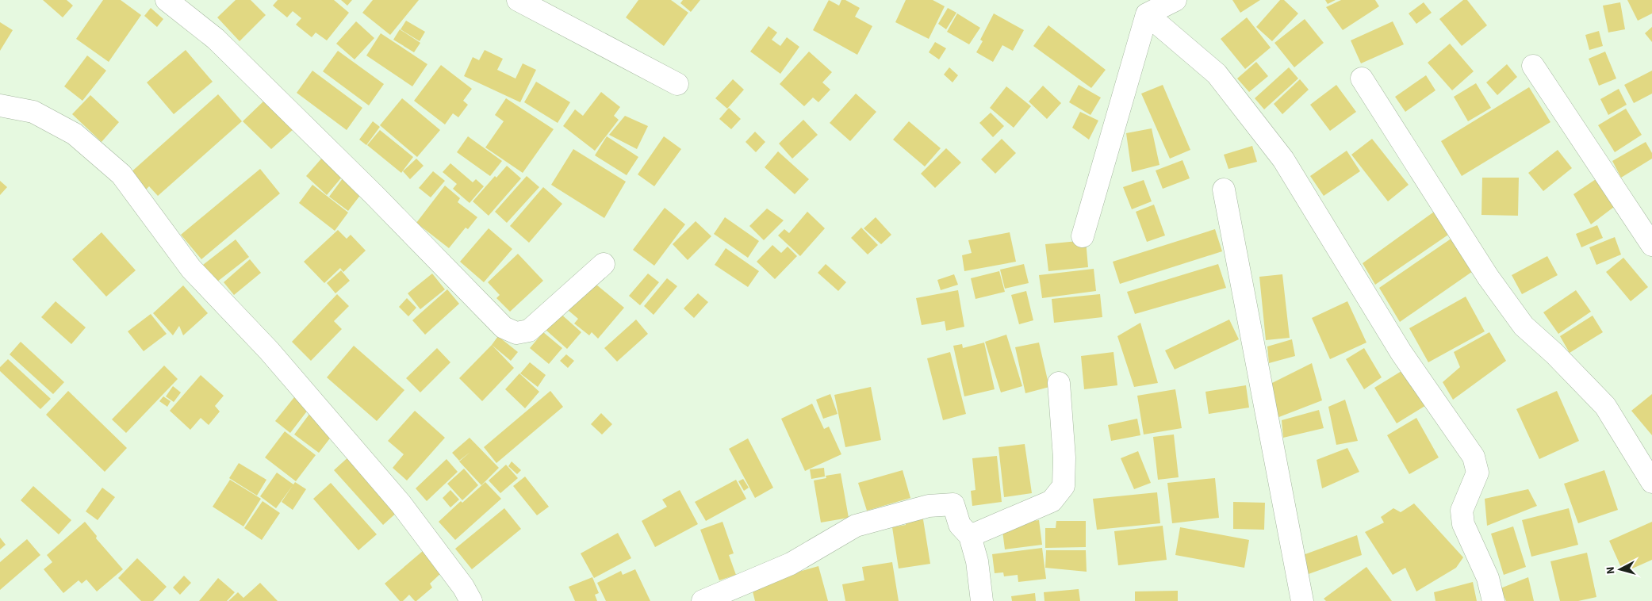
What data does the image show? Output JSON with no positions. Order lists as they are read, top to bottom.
{
  "north": "left"
}
